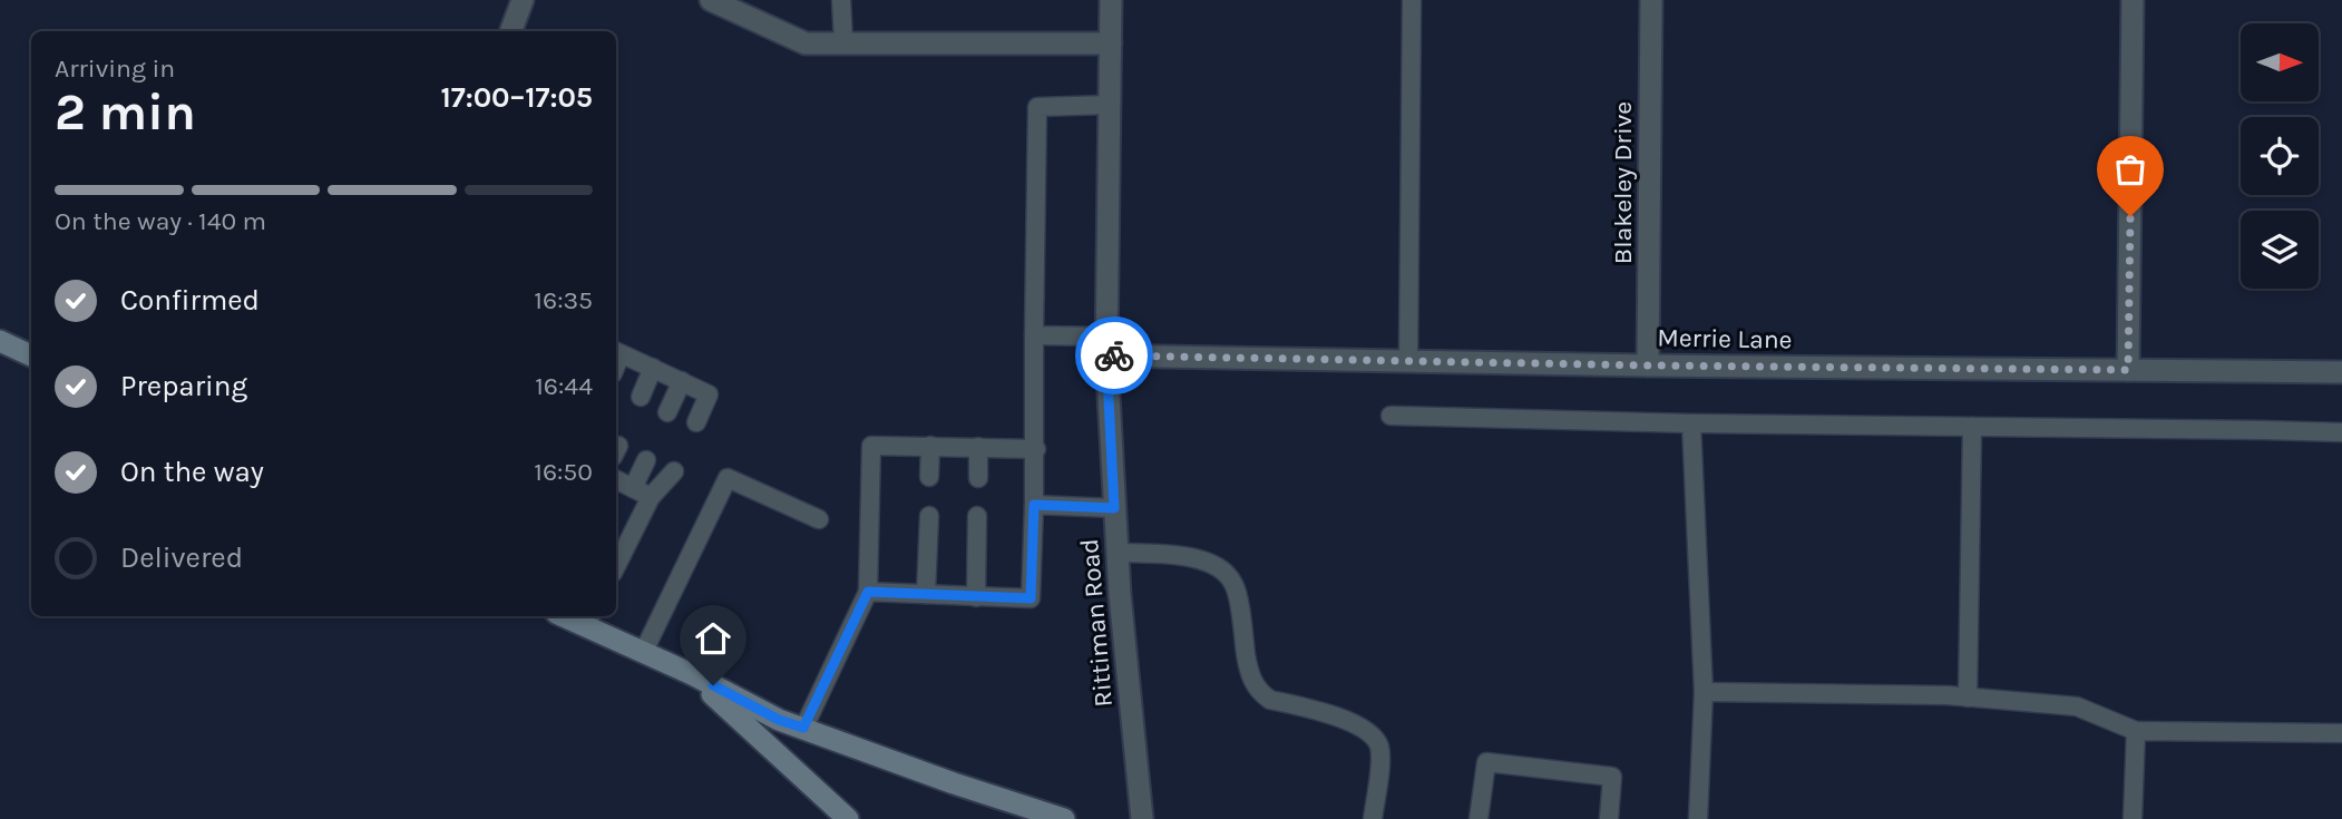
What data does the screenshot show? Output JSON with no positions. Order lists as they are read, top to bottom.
{
  "streets": {
    "street": ["Blakeley Drive", "Merrie Lane", "Rittiman Road"]
  },
  "crossings": [
    ["Blakeley Drive", "Merrie Lane"],
    ["Merrie Lane", "Rittiman Road"]
  ],
  "north": "right",
  "page": {
    "heading": ["2 min", "Arriving in", "17:00–17:05"],
    "bar": "On the way · 140 m",
    "list": [
      ["Confirmed", "16:35"],
      ["Preparing", "16:44"],
      ["On the way", "16:50"],
      "Delivered"
    ]
  }
}
